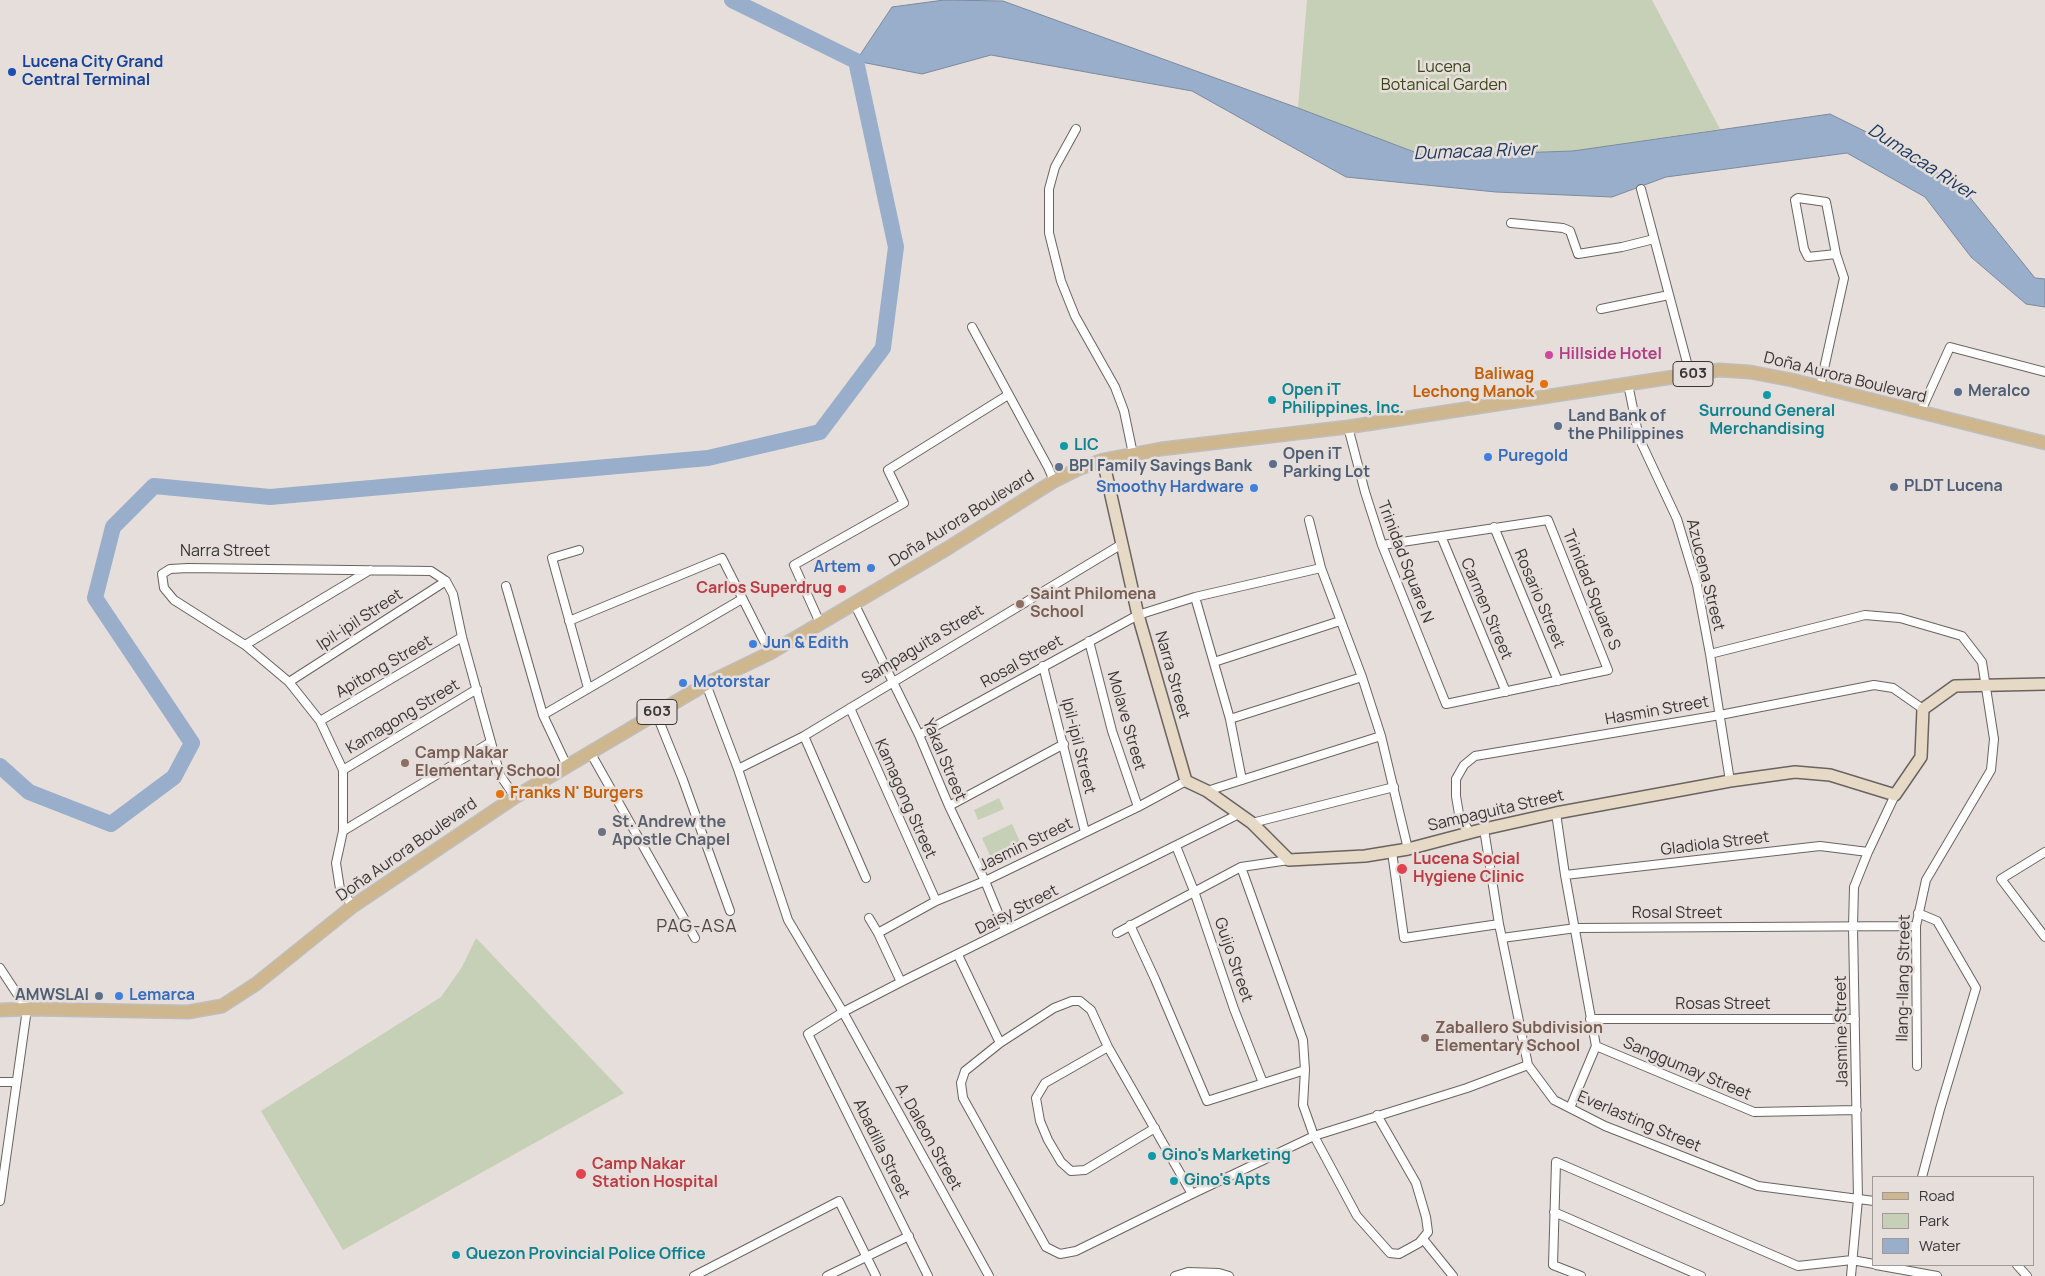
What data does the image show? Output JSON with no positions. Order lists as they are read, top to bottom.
{
  "streets": {
    "main road": ["603", "Doña Aurora Boulevard"],
    "street": [
      "Narra Street",
      "Trinidad Square N",
      "Azucena Street",
      "Trinidad Square S",
      "Rosario Street",
      "Carmen Street",
      "Ipil-ipil Street",
      "Sampaguita Street",
      "Rosal Street",
      "Apitong Street",
      "Hasmin Street",
      "Kamagong Street",
      "Molave Street",
      "Yakal Street",
      "Gladiola Street",
      "Jasmin Street",
      "Daisy Street",
      "Guijo Street",
      "Ilang-Ilang Street",
      "Rosas Street",
      "Jasmine Street",
      "Sanggumay Street",
      "Everlasting Street",
      "A. Daleon Street",
      "Abadilla Street"
    ]
  },
  "crossings": [
    ["Doña Aurora Boulevard", "Narra Street"],
    ["Doña Aurora Boulevard", "Trinidad Square N"],
    ["Doña Aurora Boulevard", "Azucena Street"],
    ["Doña Aurora Boulevard", "Yakal Street"],
    ["Doña Aurora Boulevard", "A. Daleon Street"],
    ["Narra Street", "Ipil-ipil Street"],
    ["Narra Street", "Sampaguita Street"],
    ["Narra Street", "Rosal Street"],
    ["Narra Street", "Apitong Street"],
    ["Narra Street", "Kamagong Street"],
    ["Narra Street", "Jasmin Street"],
    ["Trinidad Square N", "Carmen Street"],
    ["Azucena Street", "Sampaguita Street"],
    ["Azucena Street", "Hasmin Street"],
    ["Azucena Street", "Ilang-Ilang Street"],
    ["Trinidad Square S", "Rosario Street"],
    ["Ipil-ipil Street", "Rosal Street"],
    ["Ipil-ipil Street", "Jasmin Street"],
    ["Sampaguita Street", "Hasmin Street"],
    ["Sampaguita Street", "Kamagong Street"],
    ["Sampaguita Street", "Yakal Street"],
    ["Sampaguita Street", "Guijo Street"],
    ["Sampaguita Street", "Jasmine Street"],
    ["Sampaguita Street", "Everlasting Street"],
    ["Sampaguita Street", "A. Daleon Street"],
    ["Rosal Street", "Molave Street"],
    ["Rosal Street", "Yakal Street"],
    ["Rosal Street", "Ilang-Ilang Street"],
    ["Rosal Street", "Jasmine Street"],
    ["Rosal Street", "Everlasting Street"],
    ["Kamagong Street", "Jasmin Street"],
    ["Molave Street", "Jasmin Street"],
    ["Yakal Street", "Jasmin Street"],
    ["Yakal Street", "Daisy Street"],
    ["Gladiola Street", "Jasmine Street"],
    ["Daisy Street", "Guijo Street"],
    ["Daisy Street", "A. Daleon Street"],
    ["Daisy Street", "Abadilla Street"],
    ["Rosas Street", "Jasmine Street"],
    ["Jasmine Street", "Sanggumay Street"],
    ["Jasmine Street", "Everlasting Street"]
  ],
  "districts": ["PAG-ASA"],
  "water": ["Dumacaa River"],
  "parks": ["Lucena Botanical Garden"],
  "places": [
    "Lucena City Grand Central Terminal",
    "Hillside Hotel",
    "Baliwag Lechong Manok",
    "Meralco",
    "Surround General Merchandising",
    "Open iT Philippines, Inc.",
    "Land Bank of the Philippines",
    "LIC",
    "Puregold",
    "Open iT Parking Lot",
    "BPI Family Savings Bank",
    "PLDT Lucena",
    "Smoothy Hardware",
    "Artem",
    "Carlos Superdrug",
    "Saint Philomena School",
    "Jun & Edith",
    "Motorstar",
    "Camp Nakar Elementary School",
    "Franks N' Burgers",
    "St. Andrew the Apostle Chapel",
    "Lucena Social Hygiene Clinic",
    "AMWSLAI",
    "Lemarca",
    "Zaballero Subdivision Elementary School",
    "Gino's Marketing",
    "Camp Nakar Station Hospital",
    "Gino's Apts",
    "Quezon Provincial Police Office"
  ],
  "legend": ["Road", "Park", "Water"]
}
